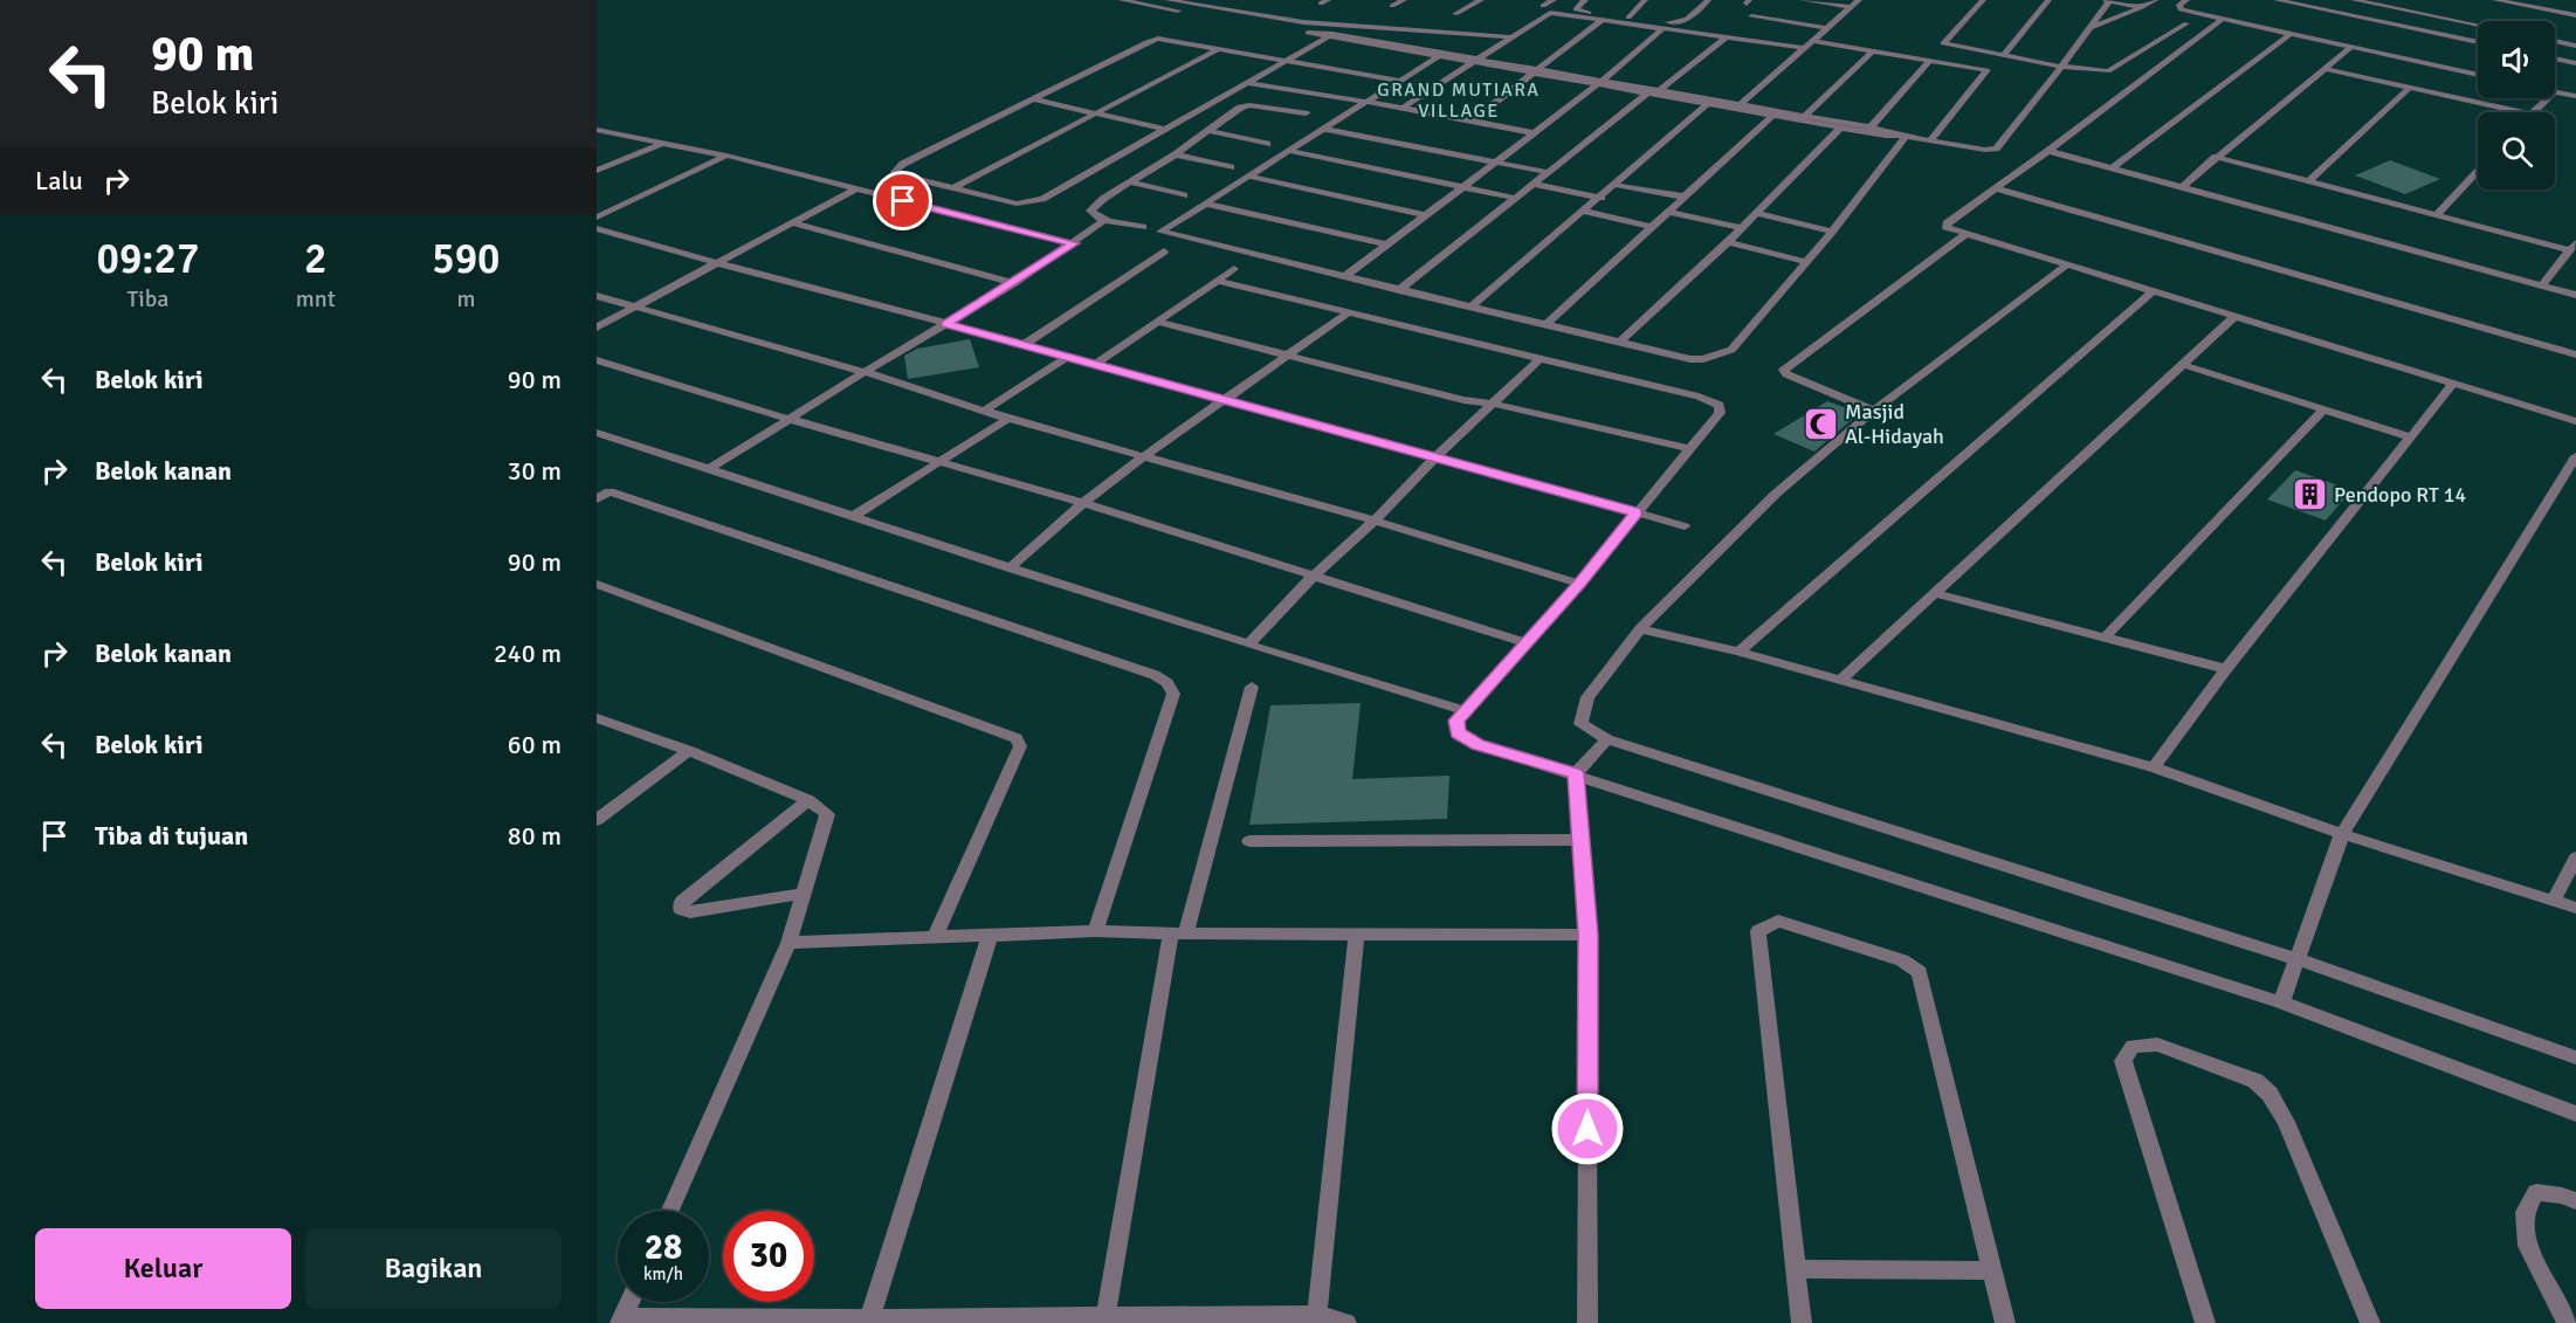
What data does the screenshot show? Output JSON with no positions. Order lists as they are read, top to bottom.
{
  "districts": ["GRAND MUTIARA VILLAGE"],
  "places": {
    "mosque": ["Masjid Al-Hidayah"],
    "building": ["Pendopo RT 14"]
  },
  "page": {
    "turn": ["90 m", "Belok kiri"],
    "then": "Lalu",
    "eta": [
      "09:27",
      "Tiba",
      "2",
      "mnt",
      "590",
      "m"
    ],
    "list": [
      {
        "name": "Belok kiri",
        "value": "90 m"
      },
      {
        "name": "Belok kanan",
        "value": "30 m"
      },
      {
        "name": "Belok kiri",
        "value": "90 m"
      },
      {
        "name": "Belok kanan",
        "value": "240 m"
      },
      {
        "name": "Belok kiri",
        "value": "60 m"
      },
      {
        "name": "Tiba di tujuan",
        "value": "80 m"
      }
    ],
    "speed": "28 km/h",
    "limit": "30",
    "buttons": ["Keluar", "Bagikan"]
  }
}
